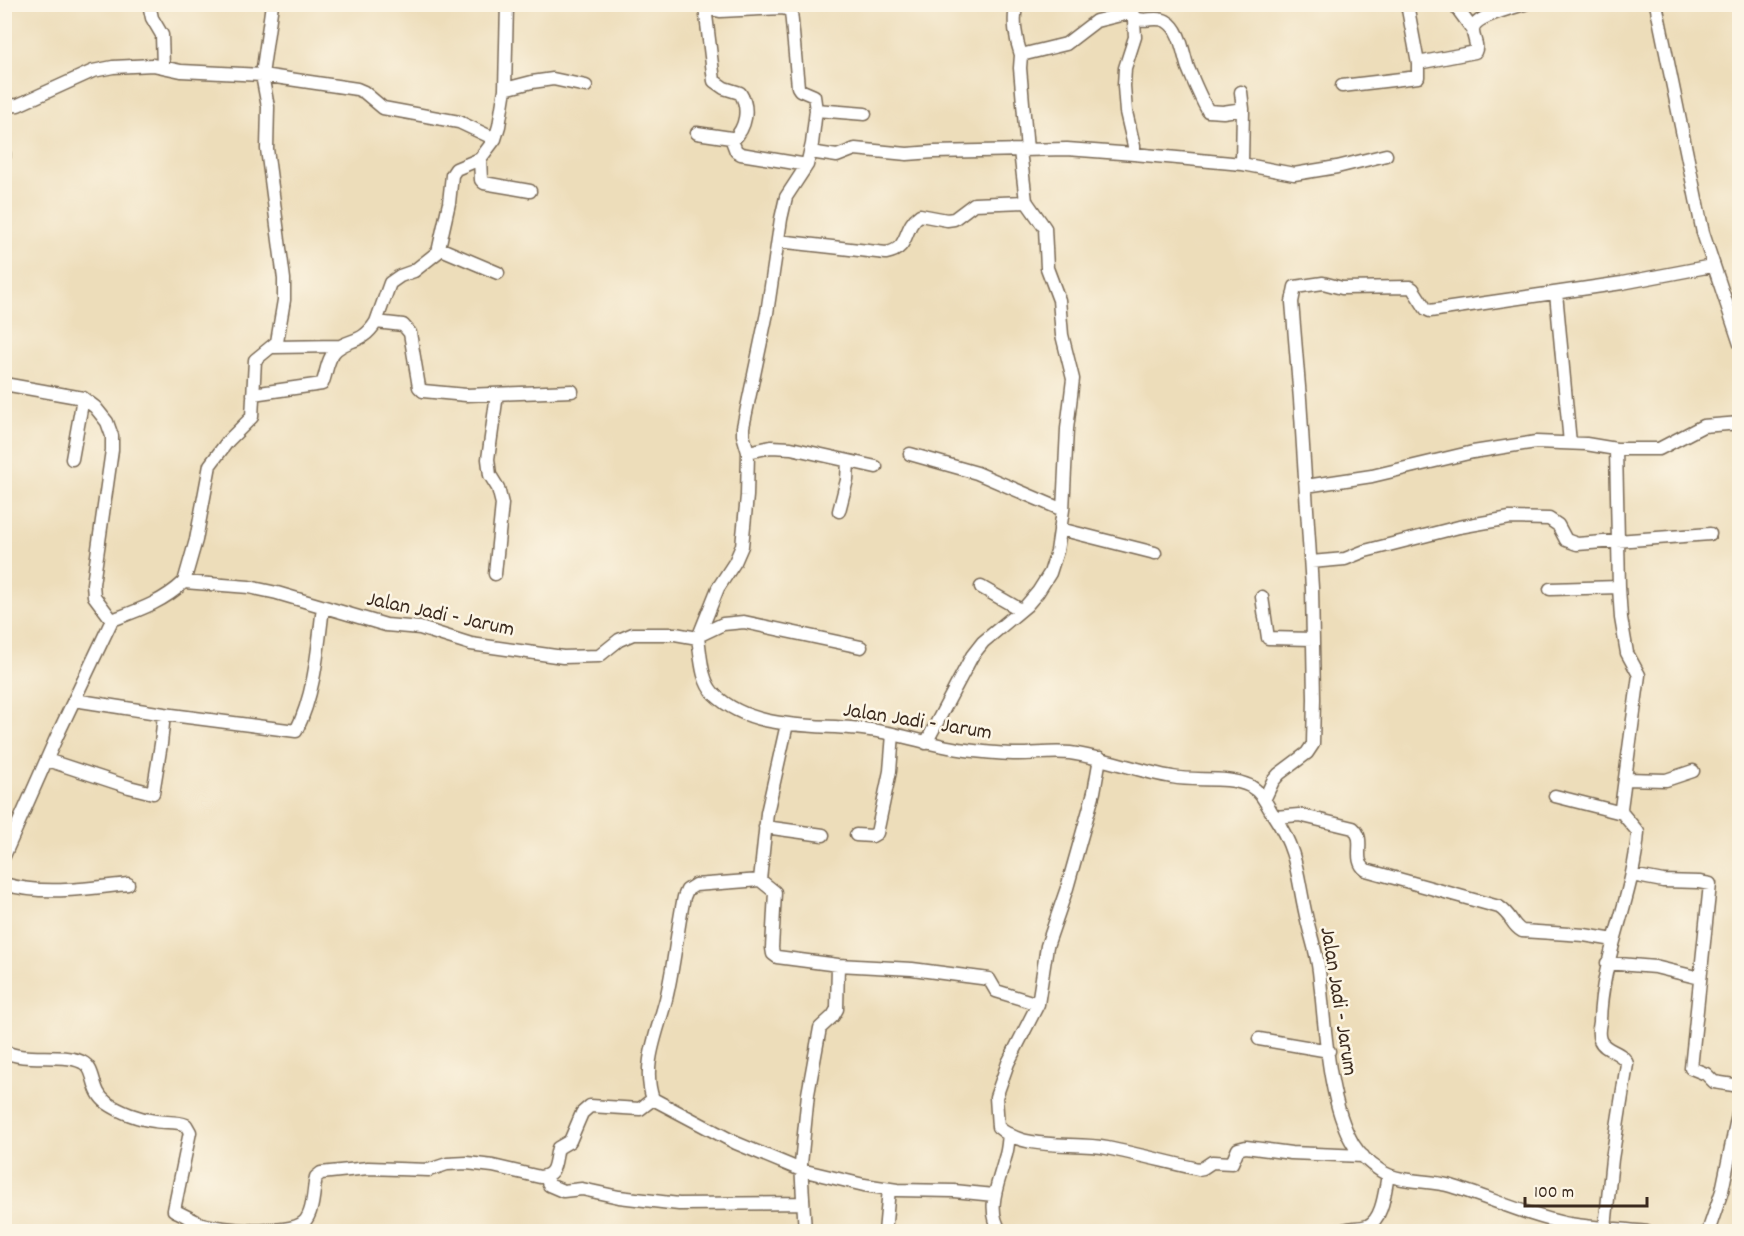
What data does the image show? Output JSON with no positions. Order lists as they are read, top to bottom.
{
  "streets": {
    "street": ["Jalan Jadi - Jarum"]
  },
  "scale_bar": "100 m"
}
